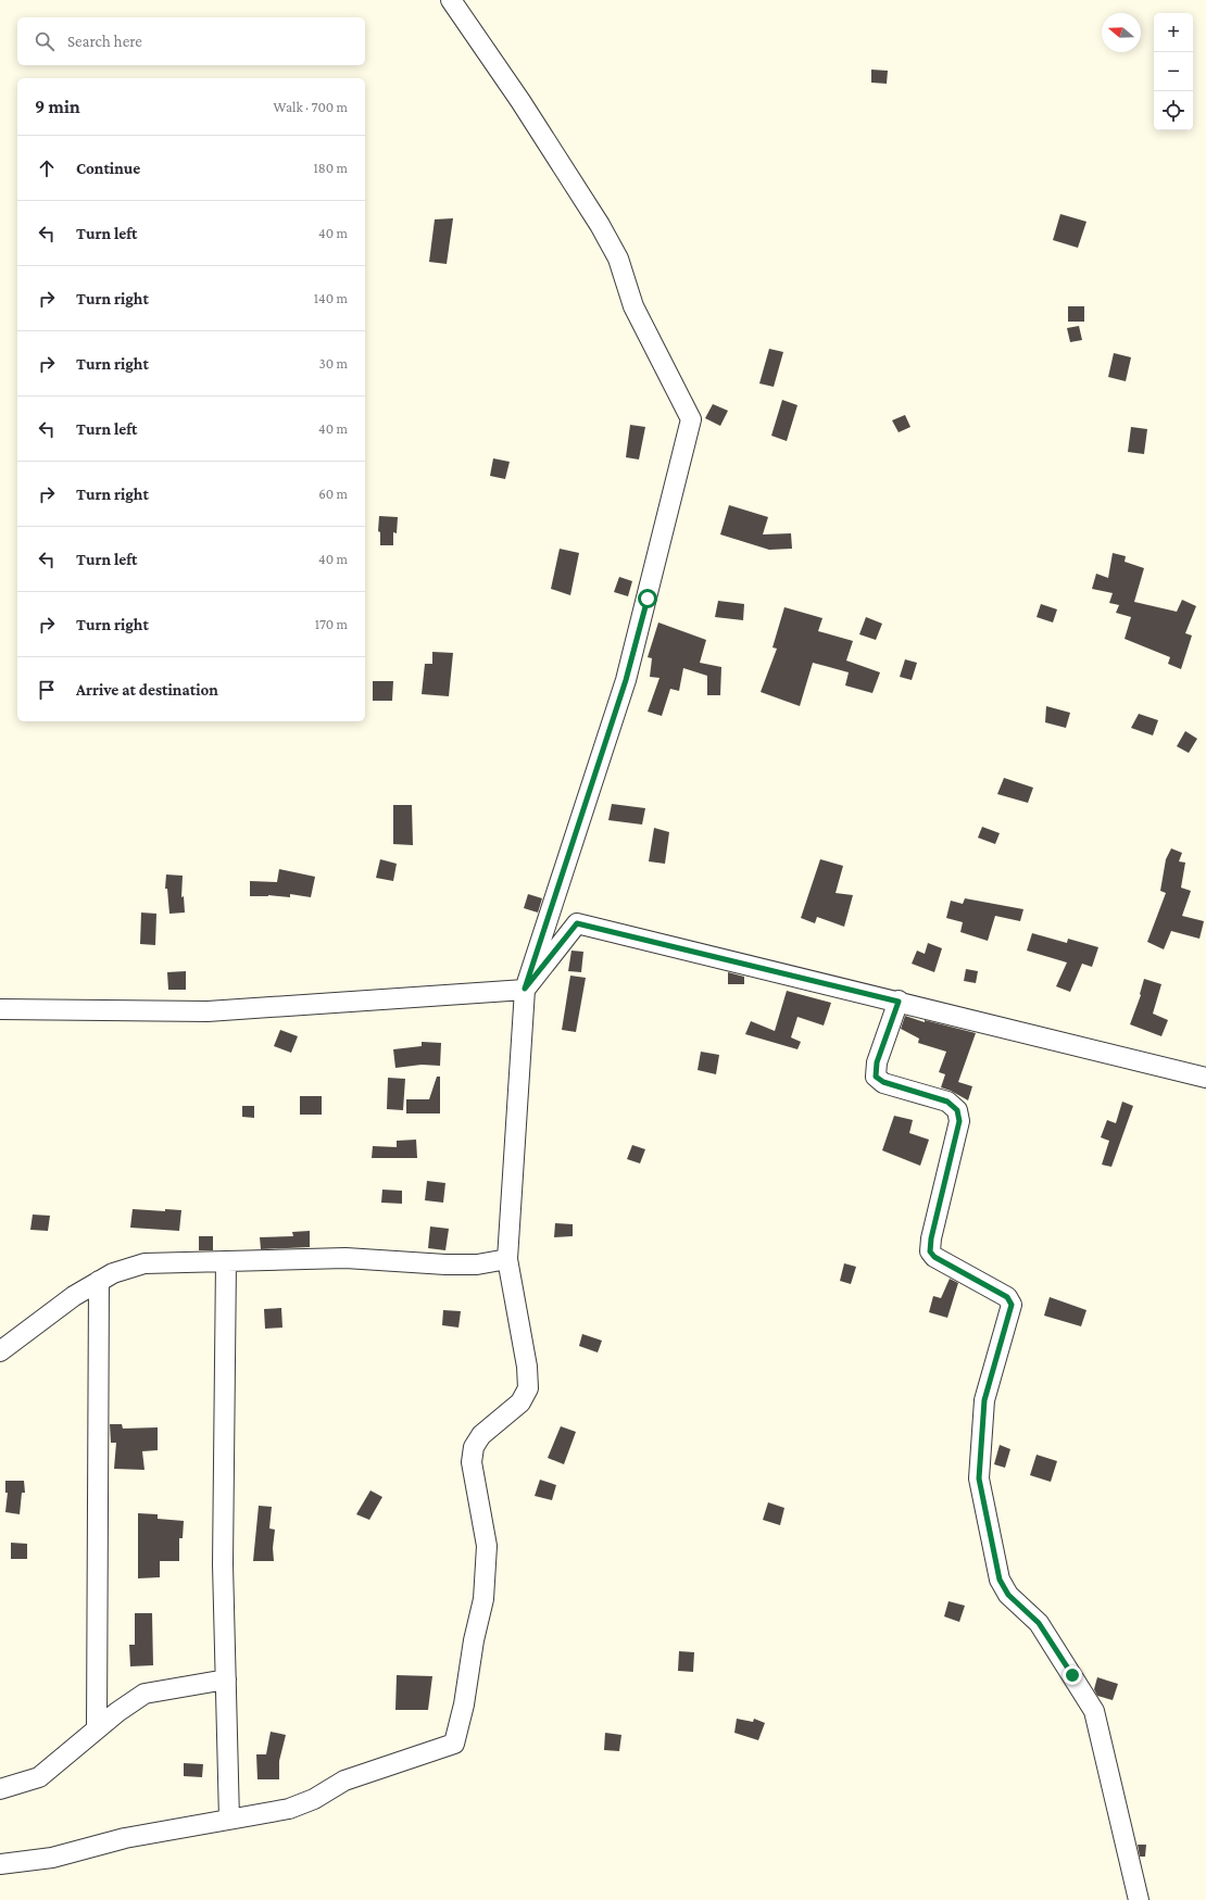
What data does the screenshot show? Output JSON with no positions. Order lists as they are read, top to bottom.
{
  "north": "left",
  "page": {
    "map_buttons": ["+", "−"],
    "search": "Search here",
    "heading": ["9 min", "Walk · 700 m"],
    "list": [
      ["Continue", "180 m"],
      ["Turn left", "40 m"],
      ["Turn right", "140 m"],
      ["Turn right", "30 m"],
      ["Turn left", "40 m"],
      ["Turn right", "60 m"],
      ["Turn left", "40 m"],
      ["Turn right", "170 m"],
      "Arrive at destination"
    ]
  }
}
